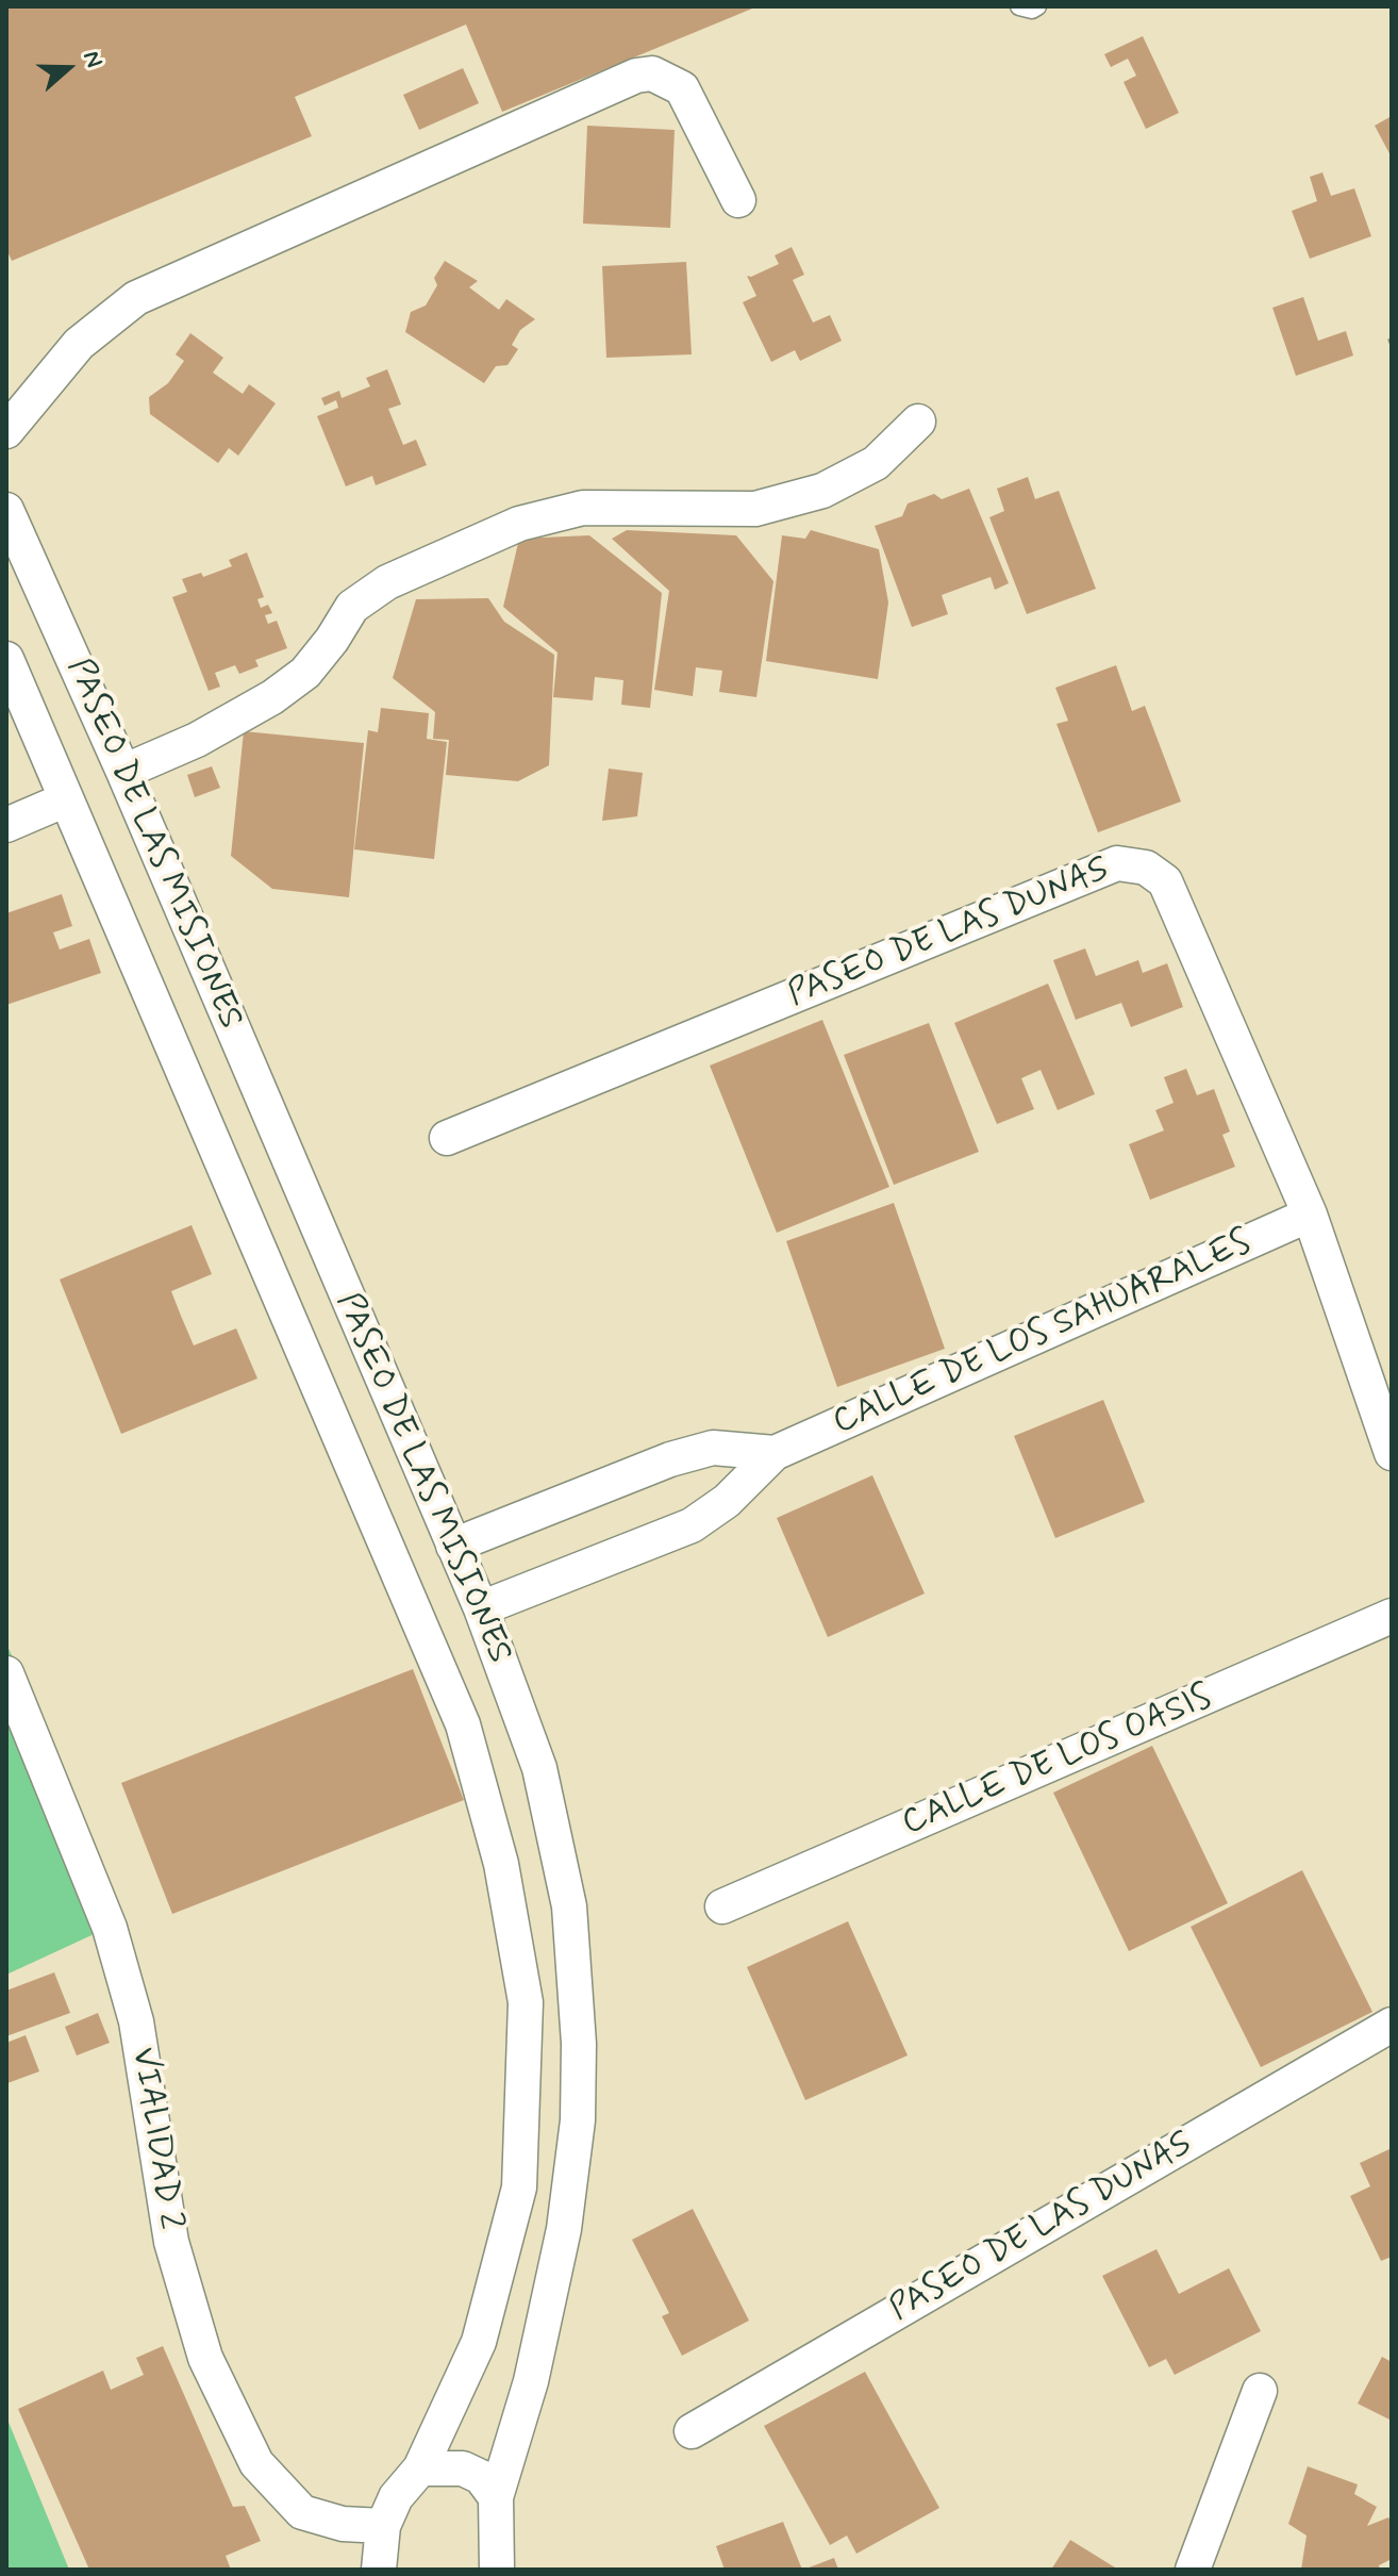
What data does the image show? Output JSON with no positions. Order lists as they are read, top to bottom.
{
  "streets": {
    "street": [
      "PASEO DE LAS MISIONES",
      "PASEO DE LAS DUNAS",
      "CALLE DE LOS SAHUARALES",
      "CALLE DE LOS OASIS",
      "VIALIDAD 2"
    ]
  },
  "crossings": [
    ["PASEO DE LAS MISIONES", "VIALIDAD 2"],
    ["PASEO DE LAS DUNAS", "CALLE DE LOS SAHUARALES"]
  ],
  "north": "right"
}
